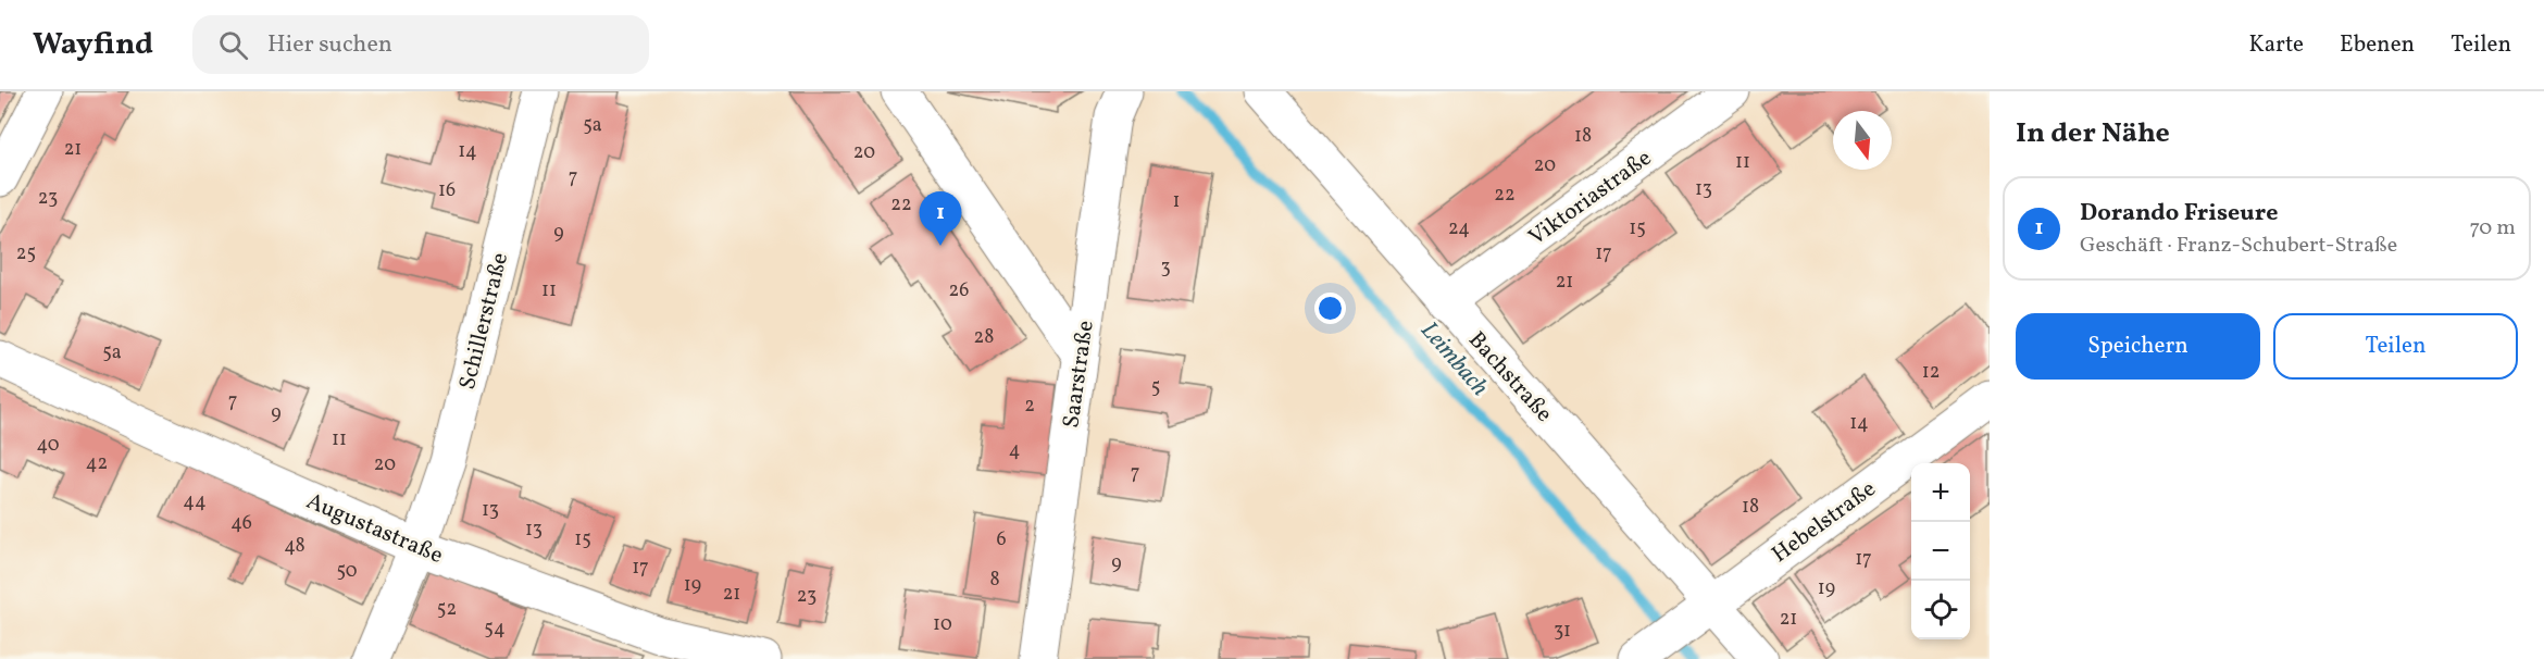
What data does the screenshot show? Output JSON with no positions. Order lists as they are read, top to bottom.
{
  "streets": {
    "street": [
      "Viktoriastraße",
      "Schillerstraße",
      "Saarstraße",
      "Bachstraße",
      "Hebelstraße",
      "Augustastraße"
    ]
  },
  "crossings": [
    ["Viktoriastraße", "Bachstraße"],
    ["Schillerstraße", "Augustastraße"],
    ["Bachstraße", "Hebelstraße"]
  ],
  "water": ["Leimbach"],
  "house_numbers": [
    "5a",
    "18",
    "21",
    "14",
    "20",
    "11",
    "20",
    "7",
    "13",
    "16",
    "22",
    "23",
    "1",
    "22",
    "24",
    "15",
    "9",
    "25",
    "17",
    "3",
    "21",
    "11",
    "26",
    "28",
    "5a",
    "12",
    "5",
    "7",
    "2",
    "9",
    "14",
    "11",
    "40",
    "4",
    "42",
    "20",
    "7",
    "44",
    "18",
    "13",
    "46",
    "13",
    "15",
    "6",
    "48",
    "17",
    "9",
    "17",
    "50",
    "8",
    "19",
    "19",
    "21",
    "23",
    "52",
    "21",
    "10",
    "54",
    "31"
  ],
  "north": "bottom",
  "page": {
    "header": "Wayfind",
    "search": "Hier suchen",
    "nav": ["Karte", "Ebenen", "Teilen"],
    "heading": "In der Nähe",
    "list": [
      {
        "mark": "1",
        "name": "Dorando Friseure",
        "note": "Geschäft · Franz-Schubert-Straße",
        "value": "70 m"
      }
    ],
    "pins": "1",
    "buttons": ["Speichern", "Teilen"],
    "map_buttons": ["+", "−"]
  }
}
